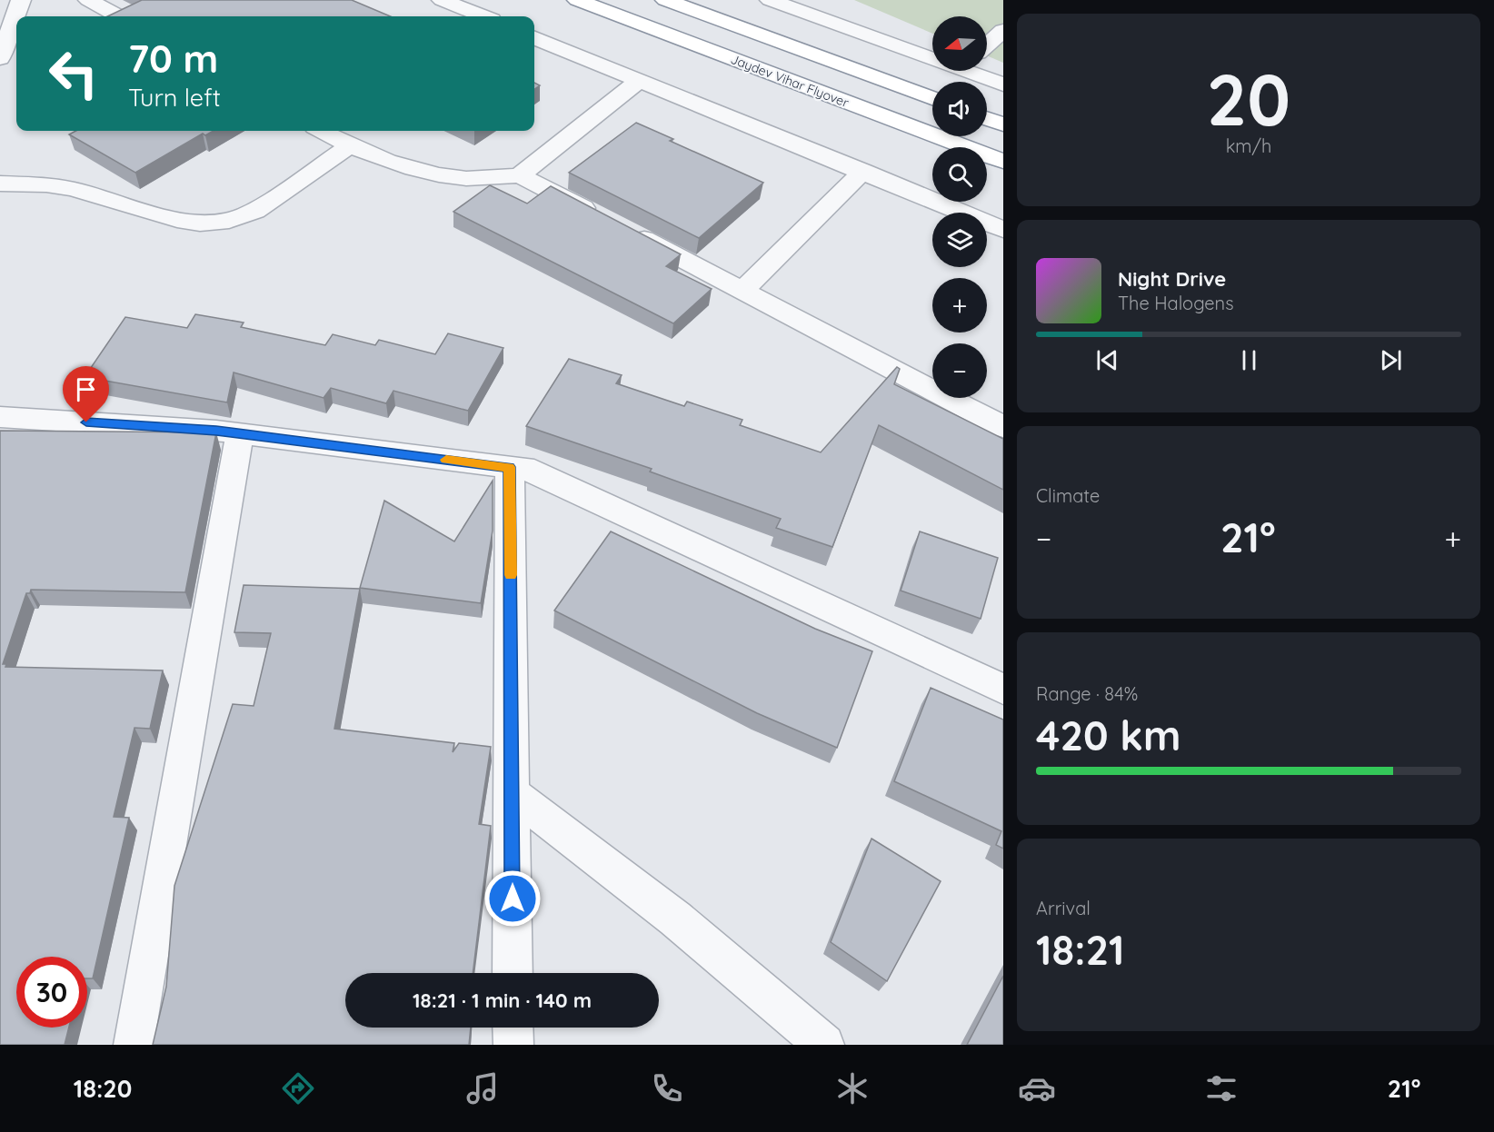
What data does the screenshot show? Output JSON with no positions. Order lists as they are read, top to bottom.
{
  "streets": {
    "highway": ["Jaydev Vihar Flyover"]
  },
  "north": "left",
  "page": {
    "tile": [
      ["20", "km/h"],
      "Climate",
      ["Range · 84%", "420 km"],
      ["Arrival", "18:21"]
    ],
    "map_buttons": ["+", "−"],
    "turn": ["70 m", "Turn left"],
    "song": ["Night Drive", "The Halogens"],
    "heat": ["−", "21°", "+"],
    "limit": "30",
    "trip": "18:21 · 1 min · 140 m",
    "tabs": ["18:20", "21°"]
  }
}
